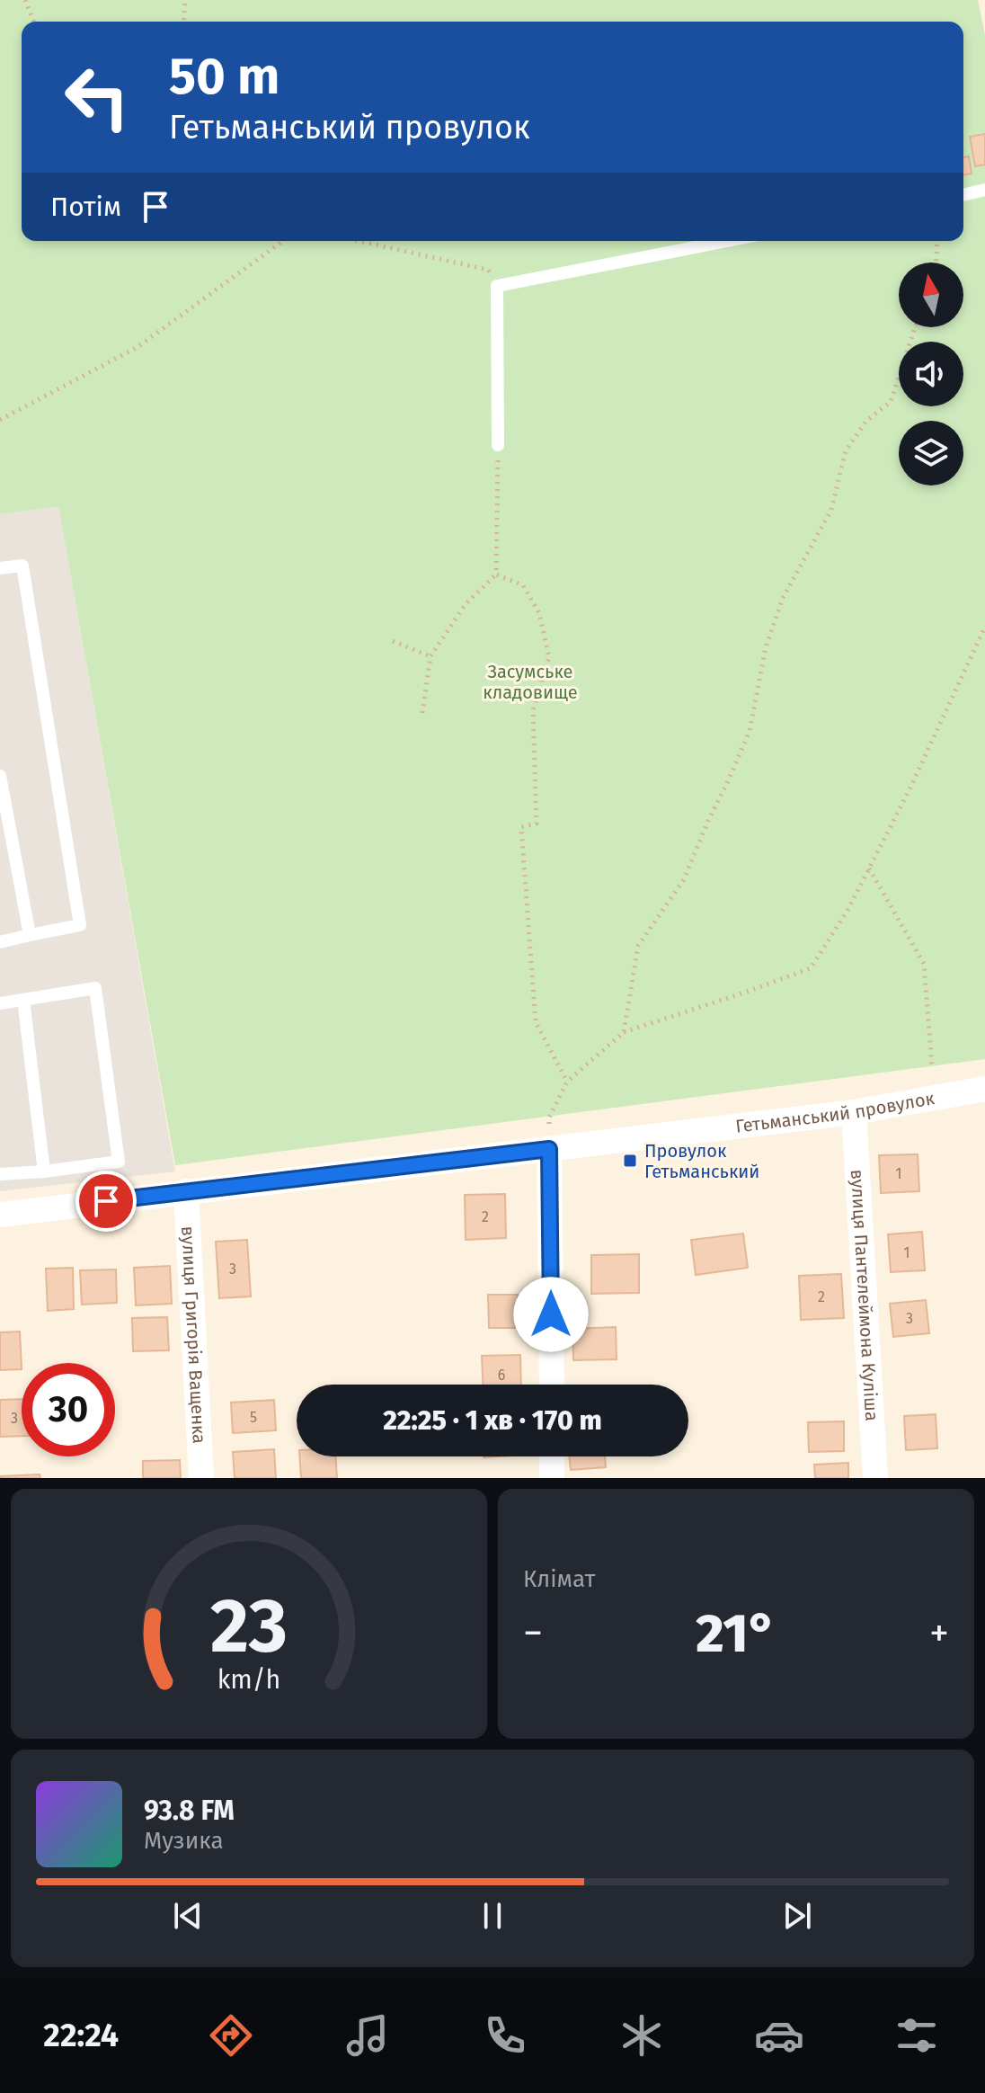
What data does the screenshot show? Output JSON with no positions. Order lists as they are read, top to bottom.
{
  "streets": {
    "street": ["Гетьманський провулок", "вулиця Пантелеймона Куліша", "вулиця Григорія Ващенка"]
  },
  "crossings": [
    ["Гетьманський провулок", "вулиця Пантелеймона Куліша"],
    ["Гетьманський провулок", "вулиця Григорія Ващенка"]
  ],
  "parks": ["Засумське кладовище"],
  "places": {
    "transit": ["Провулок Гетьманський"]
  },
  "house_numbers": [
    "1",
    "2",
    "1",
    "3",
    "2",
    "3",
    "6",
    "5",
    "3"
  ],
  "north": "top",
  "page": {
    "turn": ["50 m", "Гетьманський провулок"],
    "then": "Потім",
    "limit": "30",
    "trip": "22:25 · 1 хв · 170 m",
    "tile": "Клімат",
    "heat": ["−", "21°", "+"],
    "song": ["93.8 FM", "Музика"],
    "tabs": "22:24",
    "gauge": ["23", "km/h"]
  }
}
